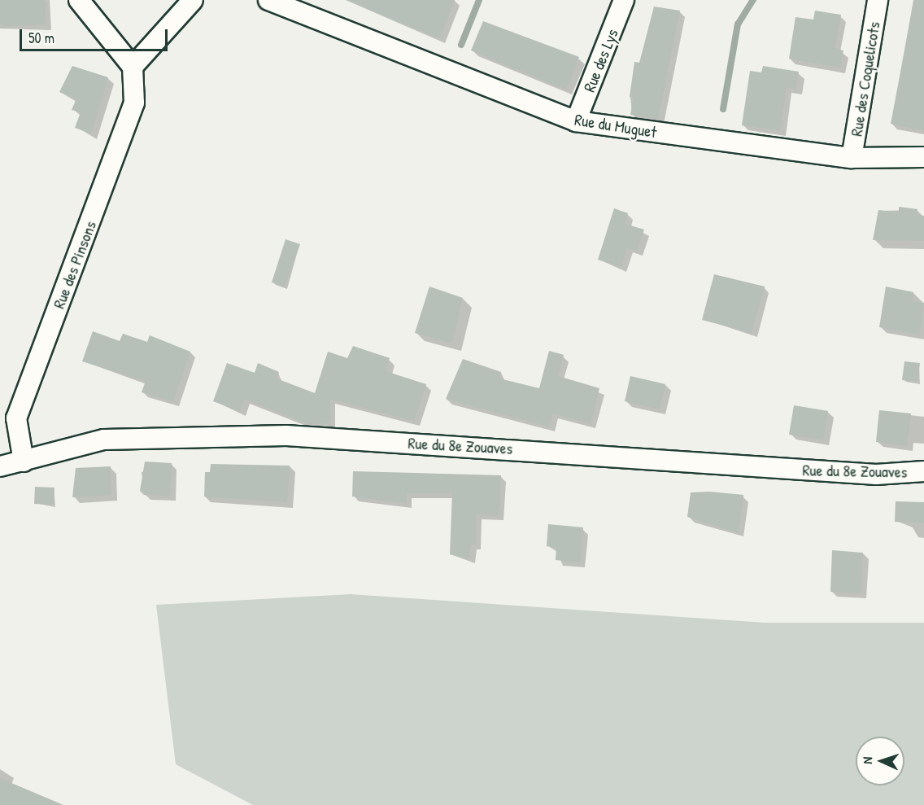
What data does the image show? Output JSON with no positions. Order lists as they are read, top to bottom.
{
  "streets": {
    "street": [
      "Rue des Lys",
      "Rue des Coquelicots",
      "Rue du Muguet",
      "Rue des Pinsons",
      "Rue du 8e Zouaves"
    ]
  },
  "crossings": [
    ["Rue des Lys", "Rue du Muguet"],
    ["Rue des Coquelicots", "Rue du Muguet"],
    ["Rue des Pinsons", "Rue du 8e Zouaves"]
  ],
  "scale_bar": "50 m",
  "north": "left"
}
